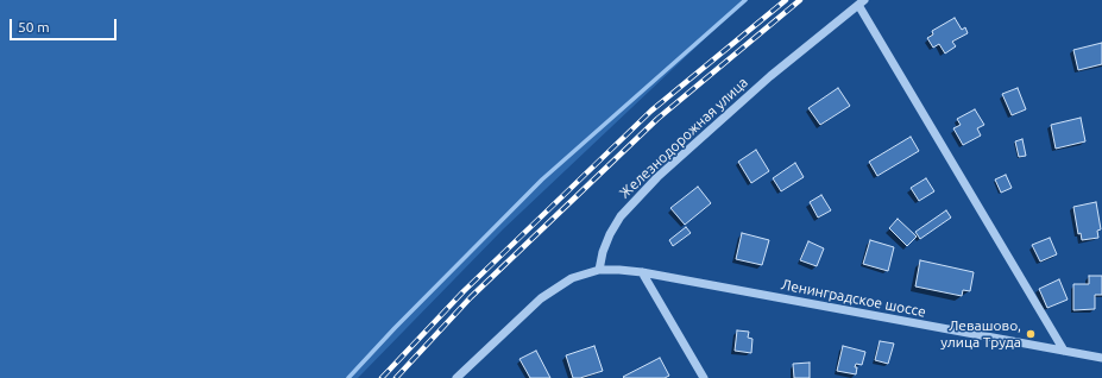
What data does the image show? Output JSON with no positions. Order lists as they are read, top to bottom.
{
  "streets": {
    "street": ["Железнодорожная улица", "Ленинградское шоссе"]
  },
  "crossings": [
    ["Железнодорожная улица", "Ленинградское шоссе"]
  ],
  "places": ["Левашово, улица Труда"],
  "scale_bar": "50 m"
}
